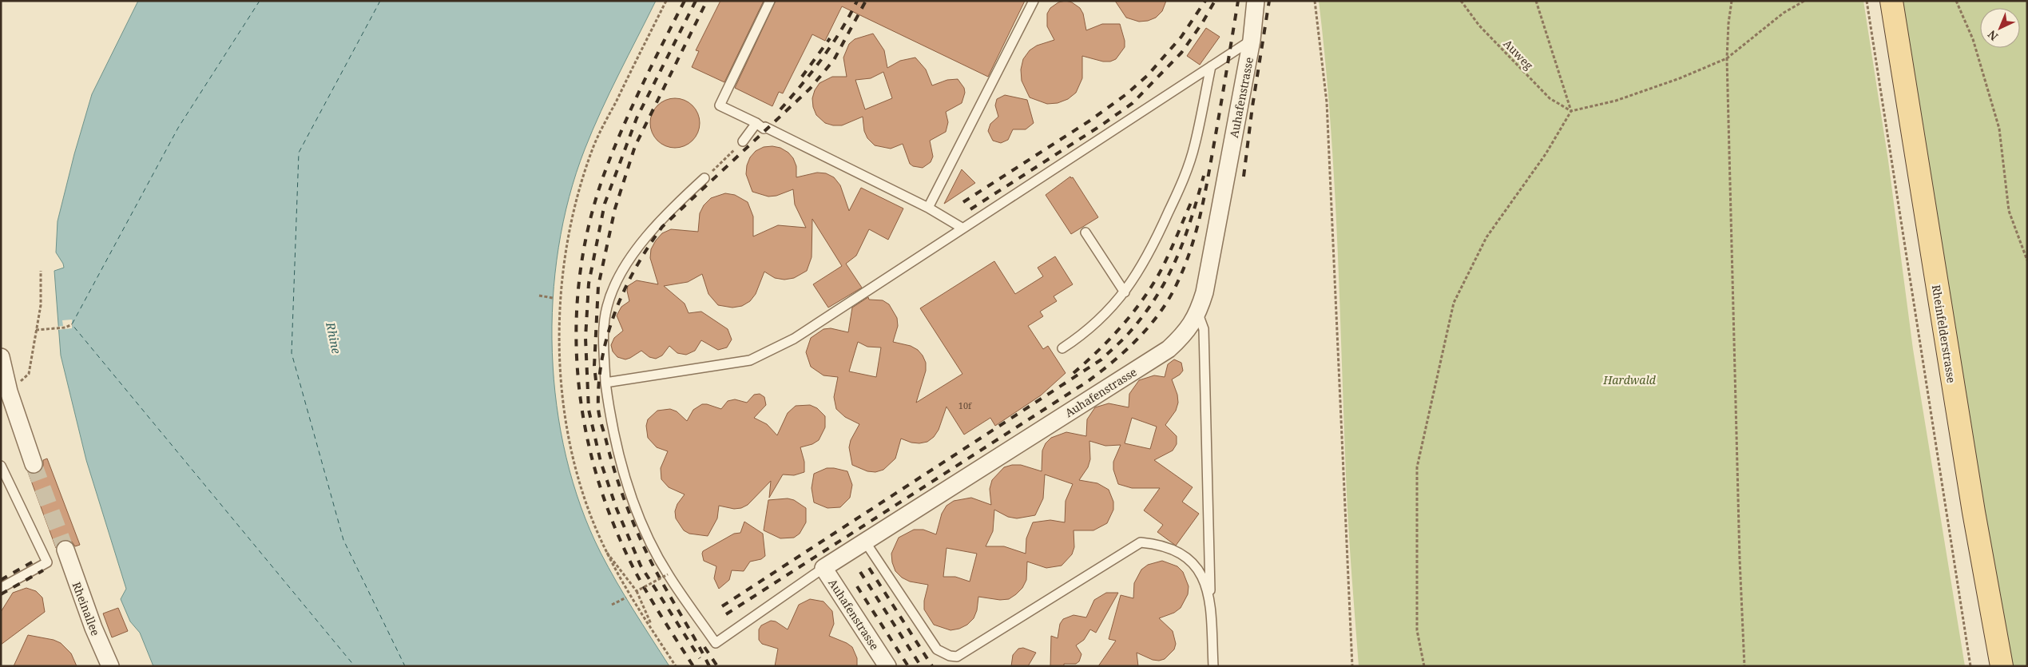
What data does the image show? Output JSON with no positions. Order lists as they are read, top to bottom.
{
  "streets": {
    "main road": ["Rheinfelderstrasse"],
    "street": ["Auhafenstrasse", "Rheinallee"],
    "path": ["Auweg"]
  },
  "water": ["Rhine"],
  "parks": ["Hardwald"],
  "house_numbers": ["10f"],
  "north": "bottom left"
}
